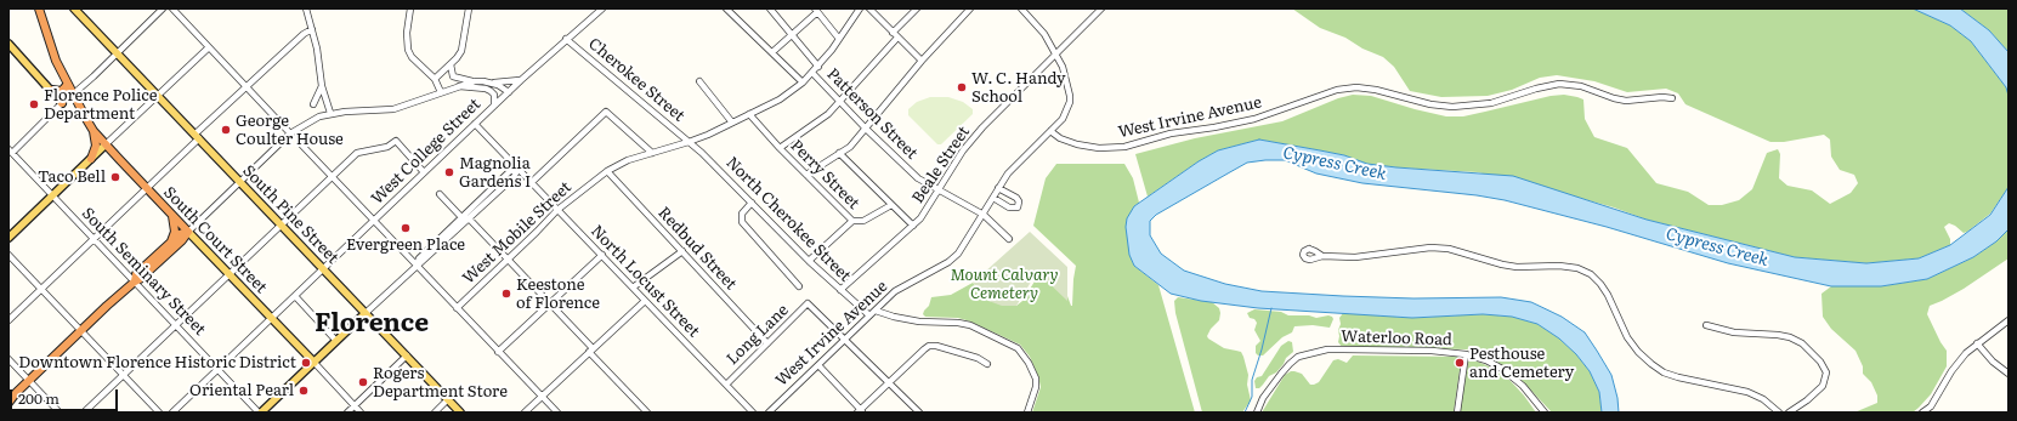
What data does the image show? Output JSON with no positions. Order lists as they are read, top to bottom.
{
  "streets": {
    "highway": ["South Court Street"],
    "main road": ["South Pine Street"],
    "street": [
      "Cherokee Street",
      "Patterson Street",
      "West Irvine Avenue",
      "West College Street",
      "Beale Street",
      "Perry Street",
      "North Cherokee Street",
      "West Mobile Street",
      "Redbud Street",
      "South Seminary Street",
      "North Locust Street",
      "Long Lane",
      "Waterloo Road"
    ]
  },
  "crossings": [
    ["Cherokee Street", "West College Street"],
    ["Cherokee Street", "North Cherokee Street"],
    ["Cherokee Street", "West Mobile Street"],
    ["Patterson Street", "West Irvine Avenue"],
    ["Patterson Street", "Beale Street"],
    ["Patterson Street", "West Mobile Street"],
    ["West Irvine Avenue", "North Cherokee Street"],
    ["West Irvine Avenue", "Long Lane"],
    ["West College Street", "South Pine Street"],
    ["West College Street", "South Court Street"],
    ["West College Street", "South Seminary Street"],
    ["West College Street", "North Locust Street"],
    ["Beale Street", "North Cherokee Street"],
    ["Perry Street", "West Mobile Street"],
    ["North Cherokee Street", "West Mobile Street"],
    ["West Mobile Street", "Redbud Street"],
    ["West Mobile Street", "North Locust Street"],
    ["Redbud Street", "Long Lane"],
    ["North Locust Street", "Long Lane"]
  ],
  "districts": ["Florence"],
  "water": ["Cypress Creek"],
  "parks": ["Mount Calvary Cemetery"],
  "places": [
    "W. C. Handy School",
    "Florence Police Department",
    "George Coulter House",
    "Magnolia Gardens I",
    "Taco Bell",
    "Evergreen Place",
    "Keestone of Florence",
    "Downtown Florence Historic District",
    "Pesthouse and Cemetery",
    "Rogers Department Store",
    "Oriental Pearl"
  ],
  "scale_bar": "200 m"
}
